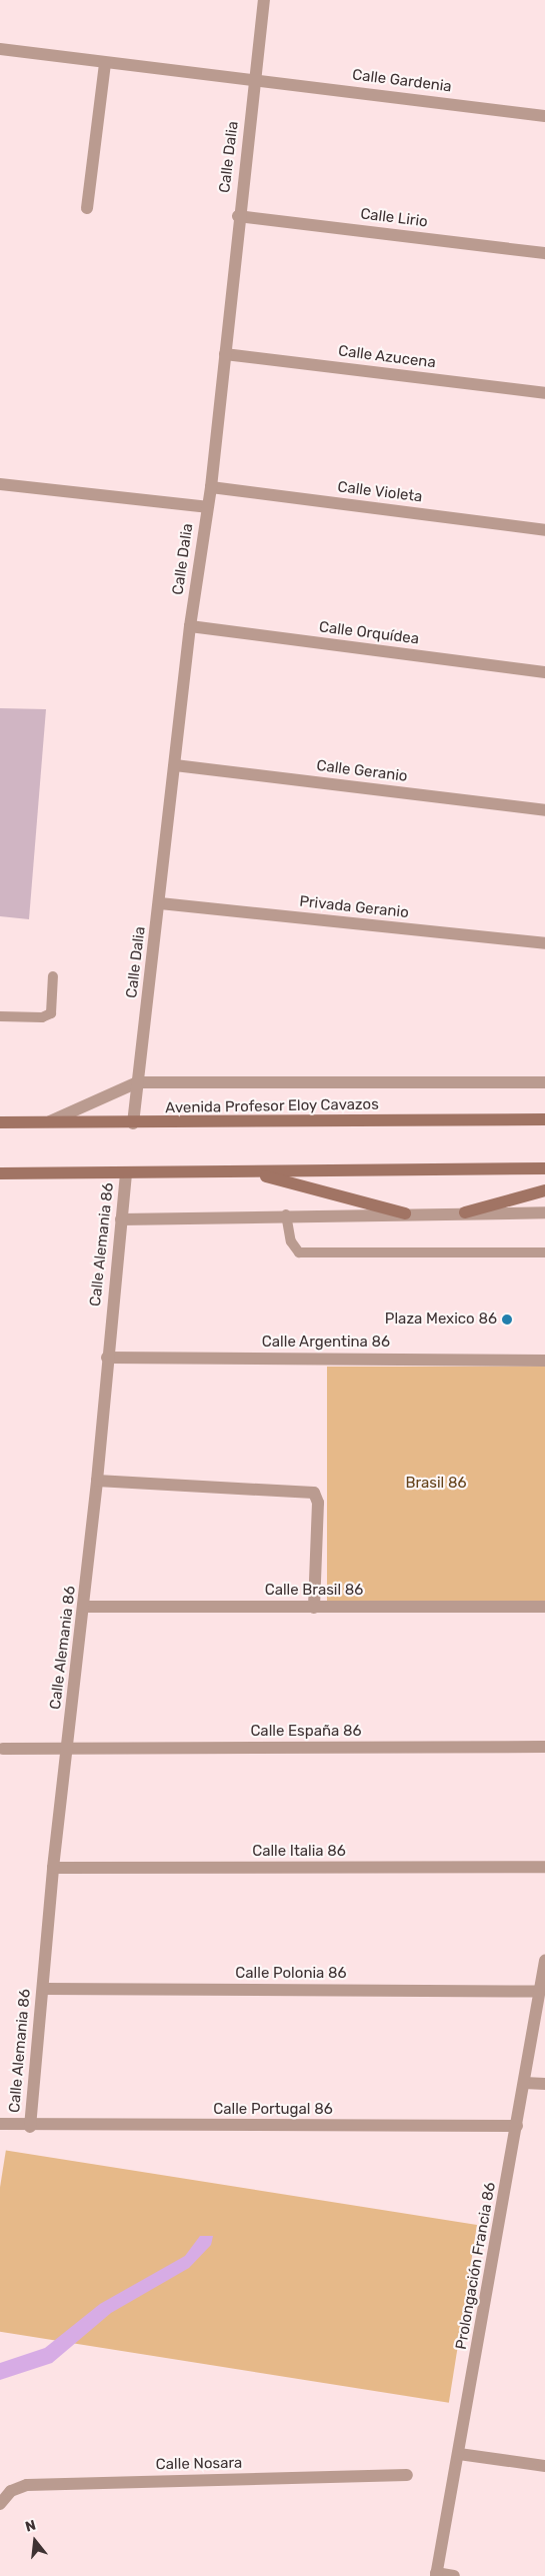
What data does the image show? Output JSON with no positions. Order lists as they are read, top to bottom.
{
  "streets": {
    "main road": ["Avenida Profesor Eloy Cavazos"],
    "street": [
      "Calle Gardenia",
      "Calle Dalia",
      "Calle Lirio",
      "Calle Azucena",
      "Calle Violeta",
      "Calle Orquídea",
      "Calle Geranio",
      "Privada Geranio",
      "Calle Alemania 86",
      "Calle Argentina 86",
      "Calle Brasil 86",
      "Calle España 86",
      "Calle Italia 86",
      "Calle Polonia 86",
      "Calle Portugal 86",
      "Prolongación Francia 86",
      "Calle Nosara"
    ]
  },
  "crossings": [
    ["Calle Gardenia", "Calle Dalia"],
    ["Calle Dalia", "Calle Lirio"],
    ["Calle Dalia", "Calle Azucena"],
    ["Calle Dalia", "Calle Violeta"],
    ["Calle Dalia", "Calle Orquídea"],
    ["Calle Dalia", "Calle Geranio"],
    ["Calle Dalia", "Privada Geranio"],
    ["Calle Dalia", "Avenida Profesor Eloy Cavazos"],
    ["Calle Alemania 86", "Calle Argentina 86"],
    ["Calle Alemania 86", "Calle Brasil 86"],
    ["Calle Alemania 86", "Calle España 86"],
    ["Calle Alemania 86", "Calle Italia 86"],
    ["Calle Alemania 86", "Calle Polonia 86"],
    ["Calle Alemania 86", "Calle Portugal 86"],
    ["Calle Polonia 86", "Prolongación Francia 86"],
    ["Calle Portugal 86", "Prolongación Francia 86"]
  ],
  "parks": ["Brasil 86"],
  "places": ["Plaza Mexico 86"],
  "north": "top"
}
